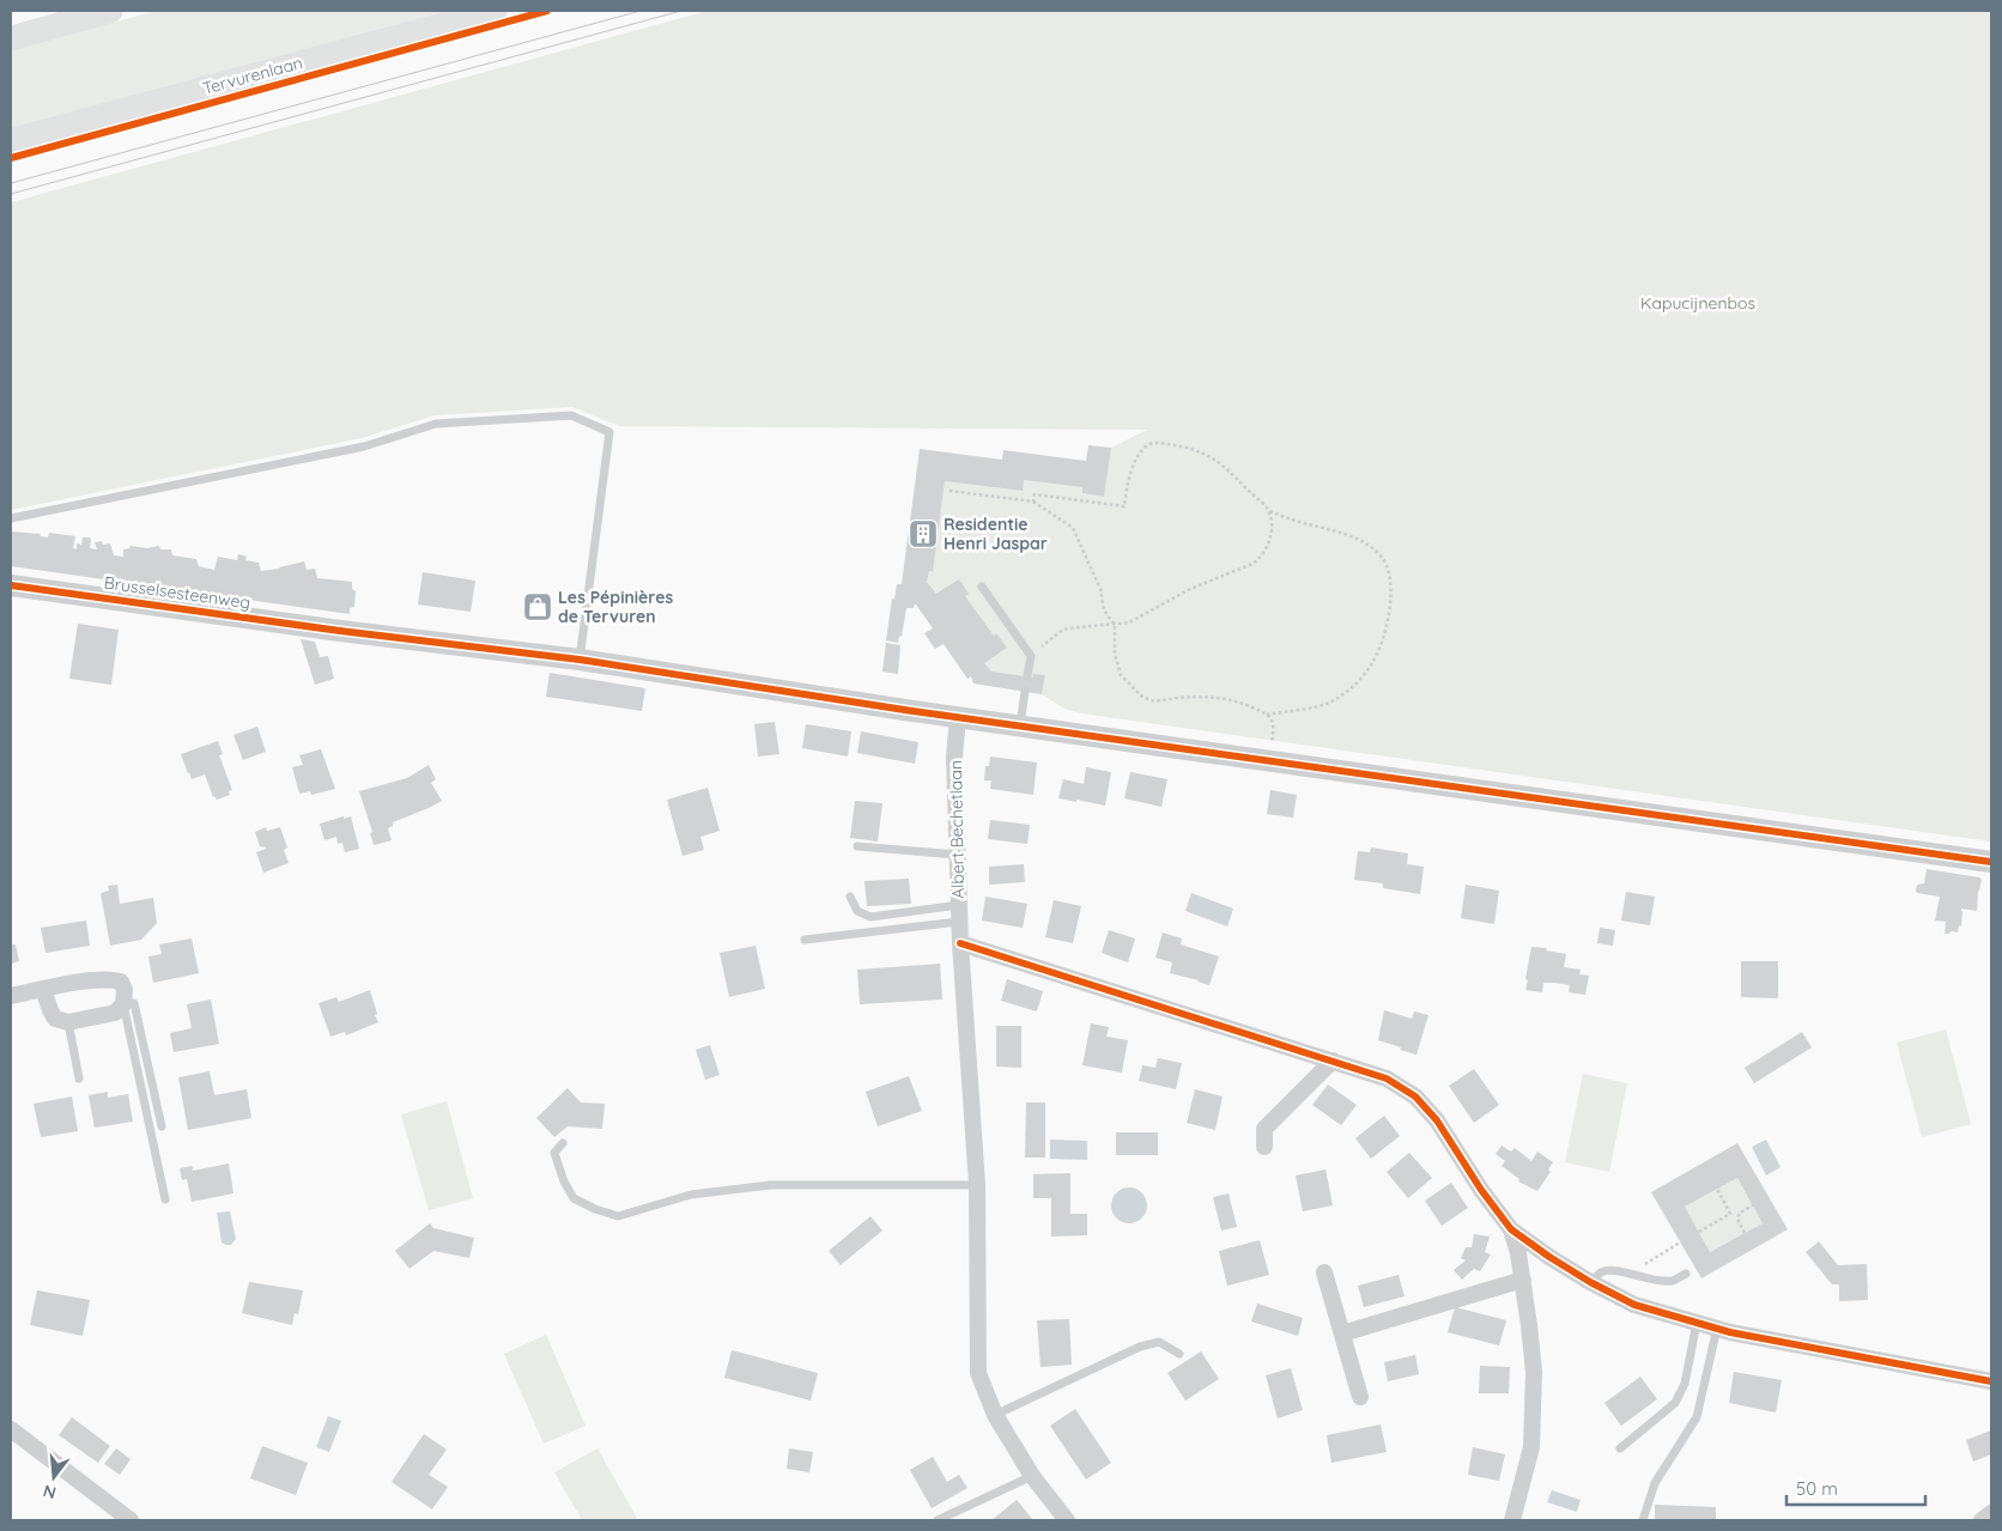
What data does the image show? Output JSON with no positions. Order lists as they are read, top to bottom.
{
  "streets": {
    "main road": ["Tervurenlaan"],
    "street": ["Brusselsesteenweg", "Albert Bechetlaan"]
  },
  "crossings": [
    ["Brusselsesteenweg", "Albert Bechetlaan"]
  ],
  "parks": ["Kapucijnenbos"],
  "places": {
    "building": ["Residentie Henri Jaspar"],
    "shop": ["Les Pépinières de Tervuren"]
  },
  "scale_bar": "50 m",
  "north": "bottom"
}
